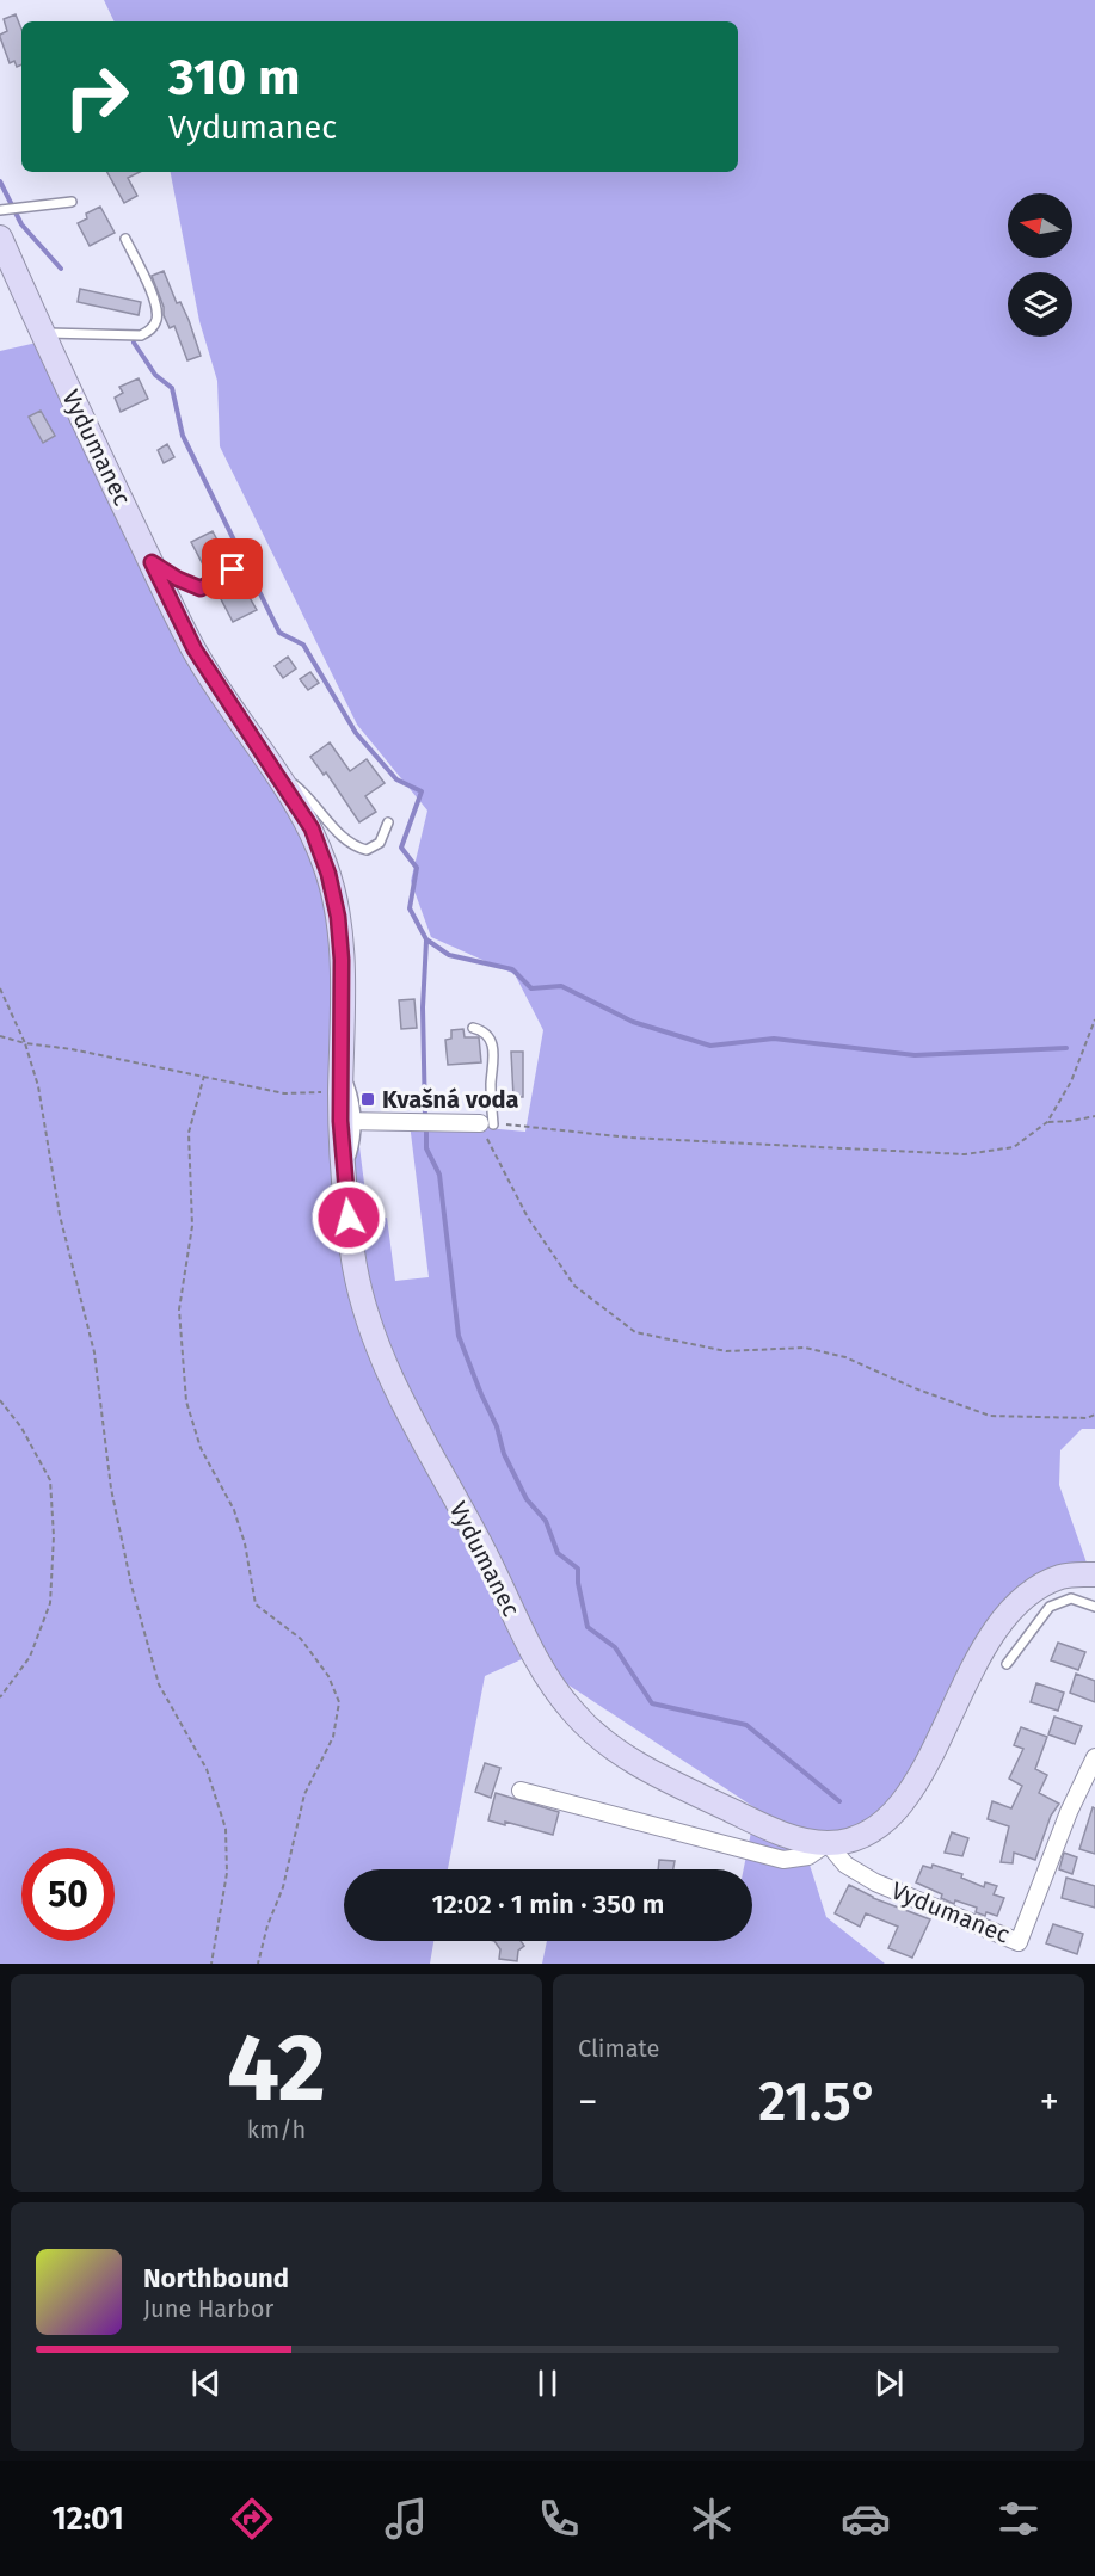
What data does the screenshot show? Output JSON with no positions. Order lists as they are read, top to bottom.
{
  "streets": {
    "main road": ["Vydumanec"]
  },
  "places": {
    "transit": ["Kvašná voda"]
  },
  "north": "left",
  "page": {
    "turn": ["310 m", "Vydumanec"],
    "limit": "50",
    "trip": "12:02 · 1 min · 350 m",
    "tile": [
      ["42", "km/h"],
      "Climate"
    ],
    "heat": ["−", "21.5°", "+"],
    "song": ["Northbound", "June Harbor"],
    "tabs": "12:01"
  }
}
